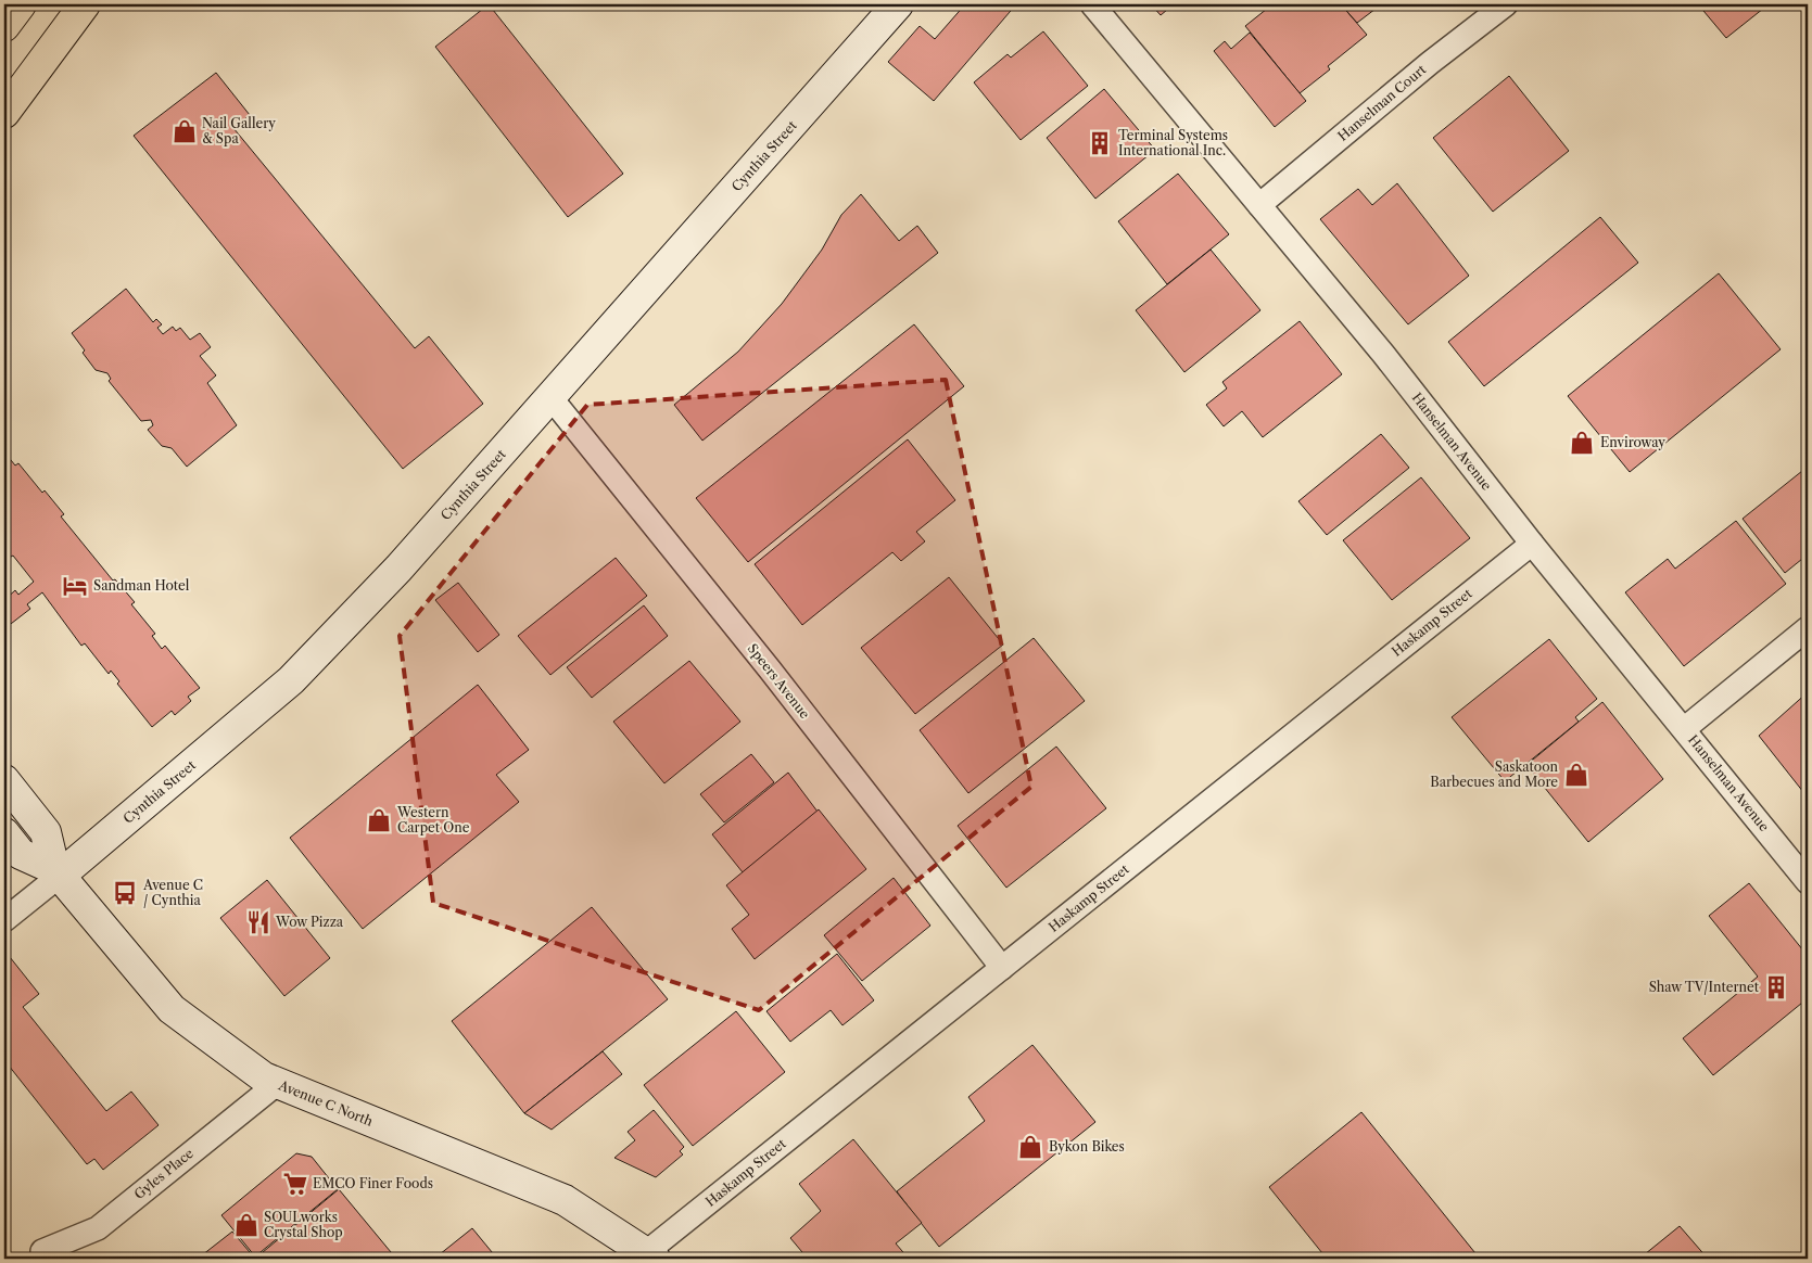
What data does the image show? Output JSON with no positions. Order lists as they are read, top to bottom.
{
  "streets": {
    "street": [
      "Hanselman Court",
      "Cynthia Street",
      "Hanselman Avenue",
      "Haskamp Street",
      "Speers Avenue",
      "Avenue C North",
      "Gyles Place"
    ]
  },
  "crossings": [
    ["Hanselman Court", "Hanselman Avenue"],
    ["Cynthia Street", "Speers Avenue"],
    ["Cynthia Street", "Avenue C North"],
    ["Hanselman Avenue", "Haskamp Street"],
    ["Haskamp Street", "Speers Avenue"],
    ["Haskamp Street", "Avenue C North"],
    ["Avenue C North", "Gyles Place"]
  ],
  "places": {
    "shop": [
      "Nail Gallery & Spa",
      "Enviroway",
      "Saskatoon Barbecues and More",
      "Western Carpet One",
      "Bykon Bikes",
      "SOULworks Crystal Shop"
    ],
    "building": ["Terminal Systems International Inc.", "Shaw TV/Internet"],
    "hotel": ["Sandman Hotel"],
    "bus stop": ["Avenue C / Cynthia"],
    "restaurant": ["Wow Pizza"],
    "supermarket": ["EMCO Finer Foods"]
  }
}
